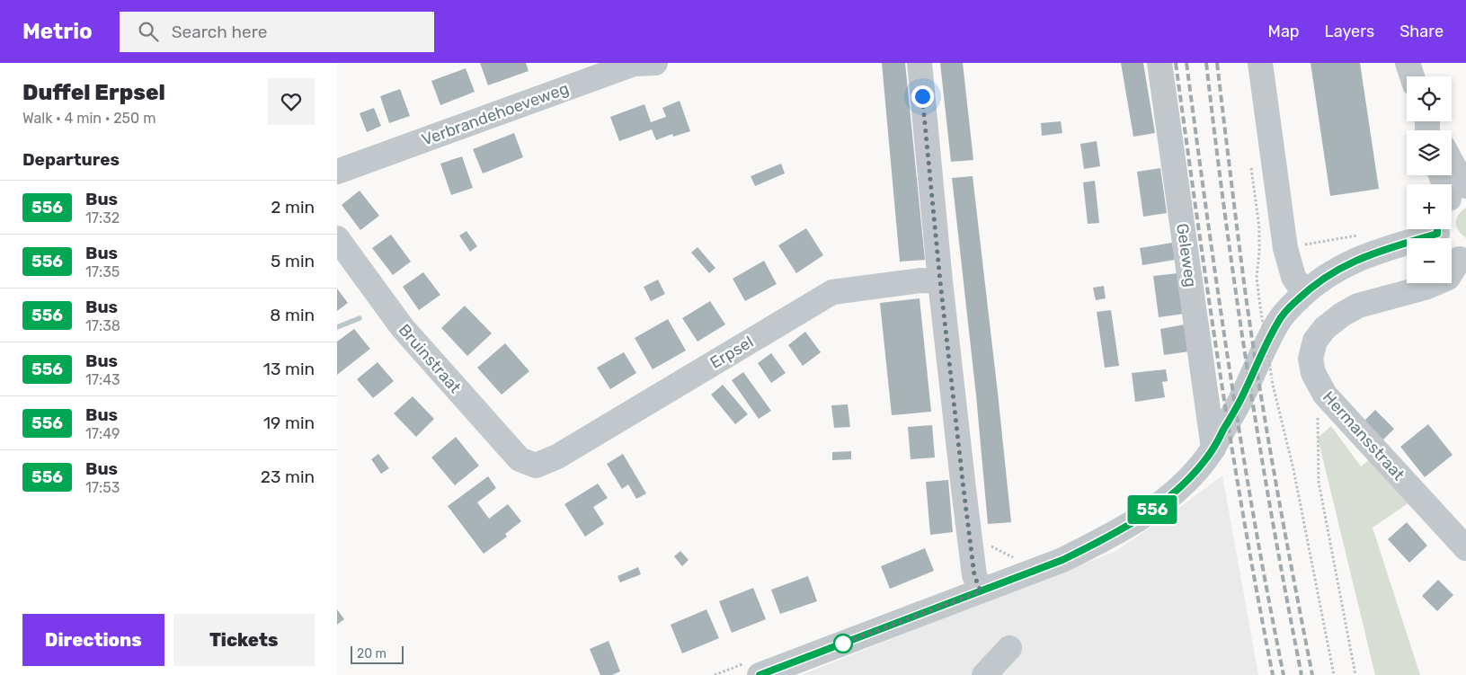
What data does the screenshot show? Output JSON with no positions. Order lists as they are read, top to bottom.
{
  "streets": {
    "street": [
      "Verbrandehoeveweg",
      "Geleweg",
      "Erpsel",
      "Bruinstraat",
      "Hermansstraat"
    ]
  },
  "crossings": [
    ["Erpsel", "Bruinstraat"]
  ],
  "lines": ["bus line 556"],
  "scale_bar": "20 m",
  "page": {
    "header": "Metrio",
    "search": "Search here",
    "nav": ["Map", "Layers", "Share"],
    "heading": [
      ["Duffel Erpsel", "Walk · 4 min · 250 m"],
      "Departures"
    ],
    "on_map": "556",
    "map_buttons": ["+", "−"],
    "list": [
      {
        "mark": "556",
        "name": "Bus",
        "note": "17:32",
        "value": "2 min"
      },
      {
        "mark": "556",
        "name": "Bus",
        "note": "17:35",
        "value": "5 min"
      },
      {
        "mark": "556",
        "name": "Bus",
        "note": "17:38",
        "value": "8 min"
      },
      {
        "mark": "556",
        "name": "Bus",
        "note": "17:43",
        "value": "13 min"
      },
      {
        "mark": "556",
        "name": "Bus",
        "note": "17:49",
        "value": "19 min"
      },
      {
        "mark": "556",
        "name": "Bus",
        "note": "17:53",
        "value": "23 min"
      }
    ],
    "buttons": ["Directions", "Tickets"],
    "scale": "20 m"
  }
}
